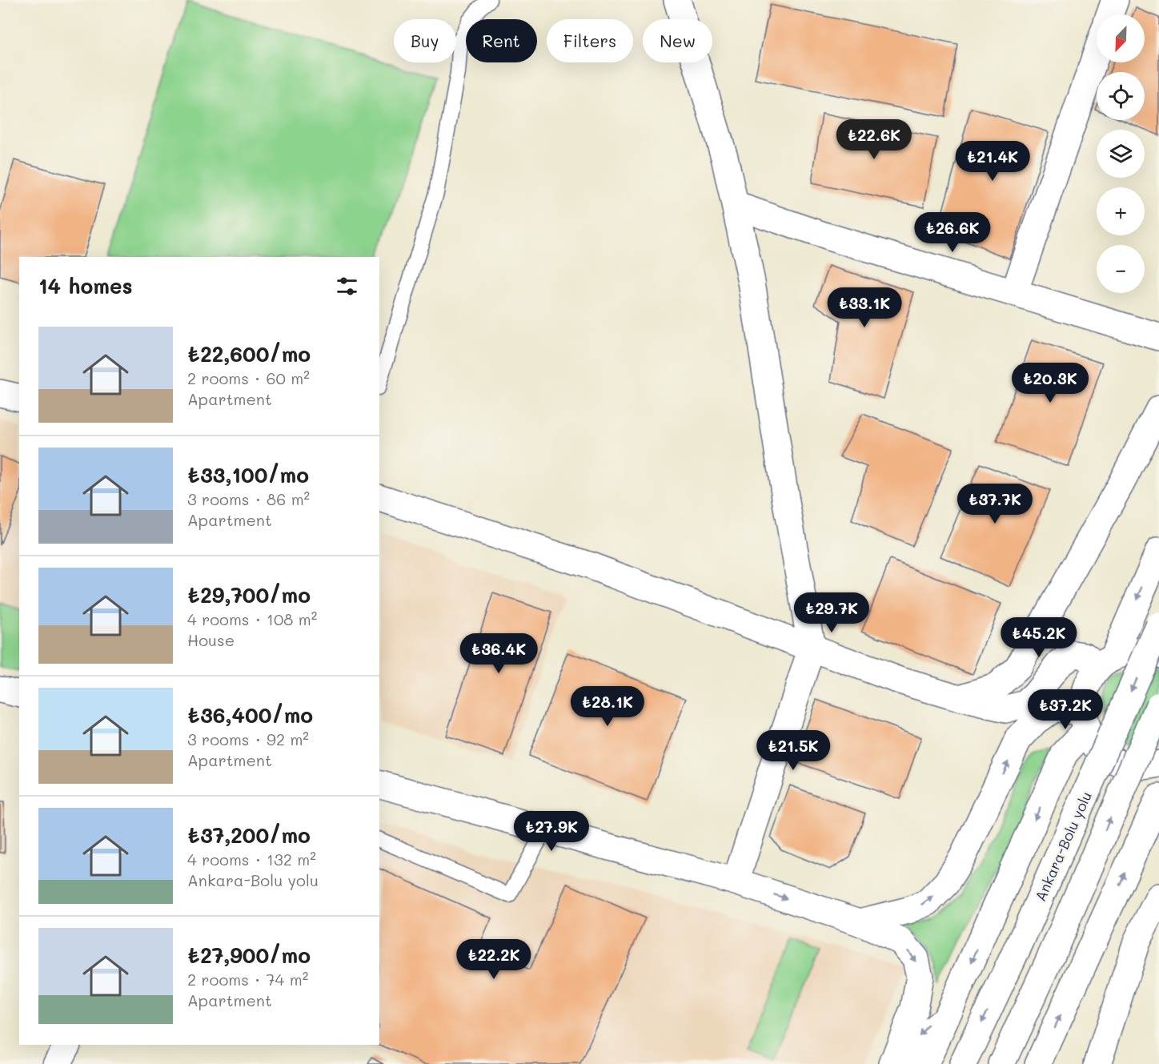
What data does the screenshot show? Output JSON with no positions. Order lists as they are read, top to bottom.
{
  "streets": {
    "main road": ["Ankara-Bolu yolu"]
  },
  "north": "bottom left",
  "page": {
    "map_buttons": ["+", "−"],
    "chip": [
      "Buy",
      "Rent",
      "Filters",
      "New"
    ],
    "price": [
      "₺22.6K",
      "₺21.4K",
      "₺26.6K",
      "₺33.1K",
      "₺20.3K",
      "₺37.7K",
      "₺29.7K",
      "₺45.2K",
      "₺36.4K",
      "₺28.1K",
      "₺37.2K",
      "₺21.5K",
      "₺27.9K",
      "₺22.2K"
    ],
    "heading": "14 homes",
    "list": [
      {
        "name": "₺22,600/mo",
        "note": "2 rooms · 60 m² · Apartment"
      },
      {
        "name": "₺33,100/mo",
        "note": "3 rooms · 86 m² · Apartment"
      },
      {
        "name": "₺29,700/mo",
        "note": "4 rooms · 108 m² · House"
      },
      {
        "name": "₺36,400/mo",
        "note": "3 rooms · 92 m² · Apartment"
      },
      {
        "name": "₺37,200/mo",
        "note": "4 rooms · 132 m² · Ankara-Bolu yolu"
      },
      {
        "name": "₺27,900/mo",
        "note": "2 rooms · 74 m² · Apartment"
      }
    ]
  }
}
